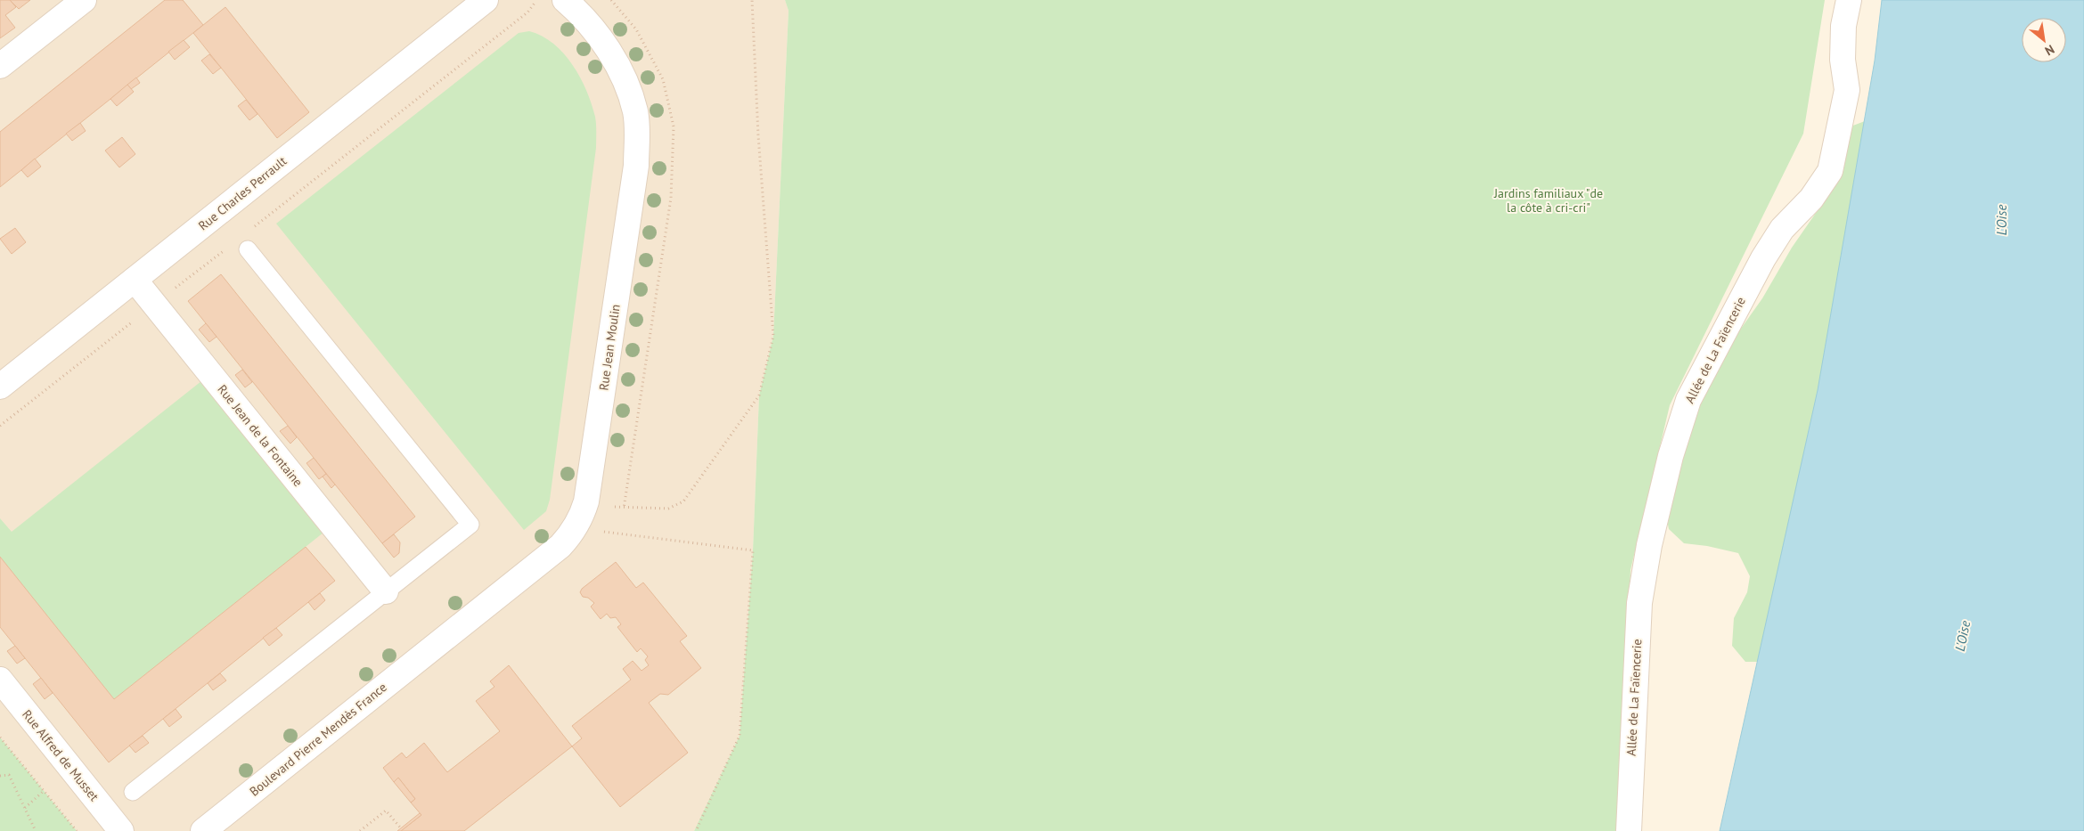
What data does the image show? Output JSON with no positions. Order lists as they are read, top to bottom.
{
  "streets": {
    "street": [
      "Rue Charles Perrault",
      "Rue Jean Moulin",
      "Allée de La Faïencerie",
      "Rue Jean de la Fontaine",
      "Boulevard Pierre Mendès France",
      "Rue Alfred de Musset"
    ]
  },
  "crossings": [
    ["Rue Charles Perrault", "Rue Jean de la Fontaine"],
    ["Rue Jean Moulin", "Boulevard Pierre Mendès France"]
  ],
  "water": ["L'Oise"],
  "parks": ["Jardins familiaux \"de la côte à cri-cri\""],
  "north": "bottom right"
}
